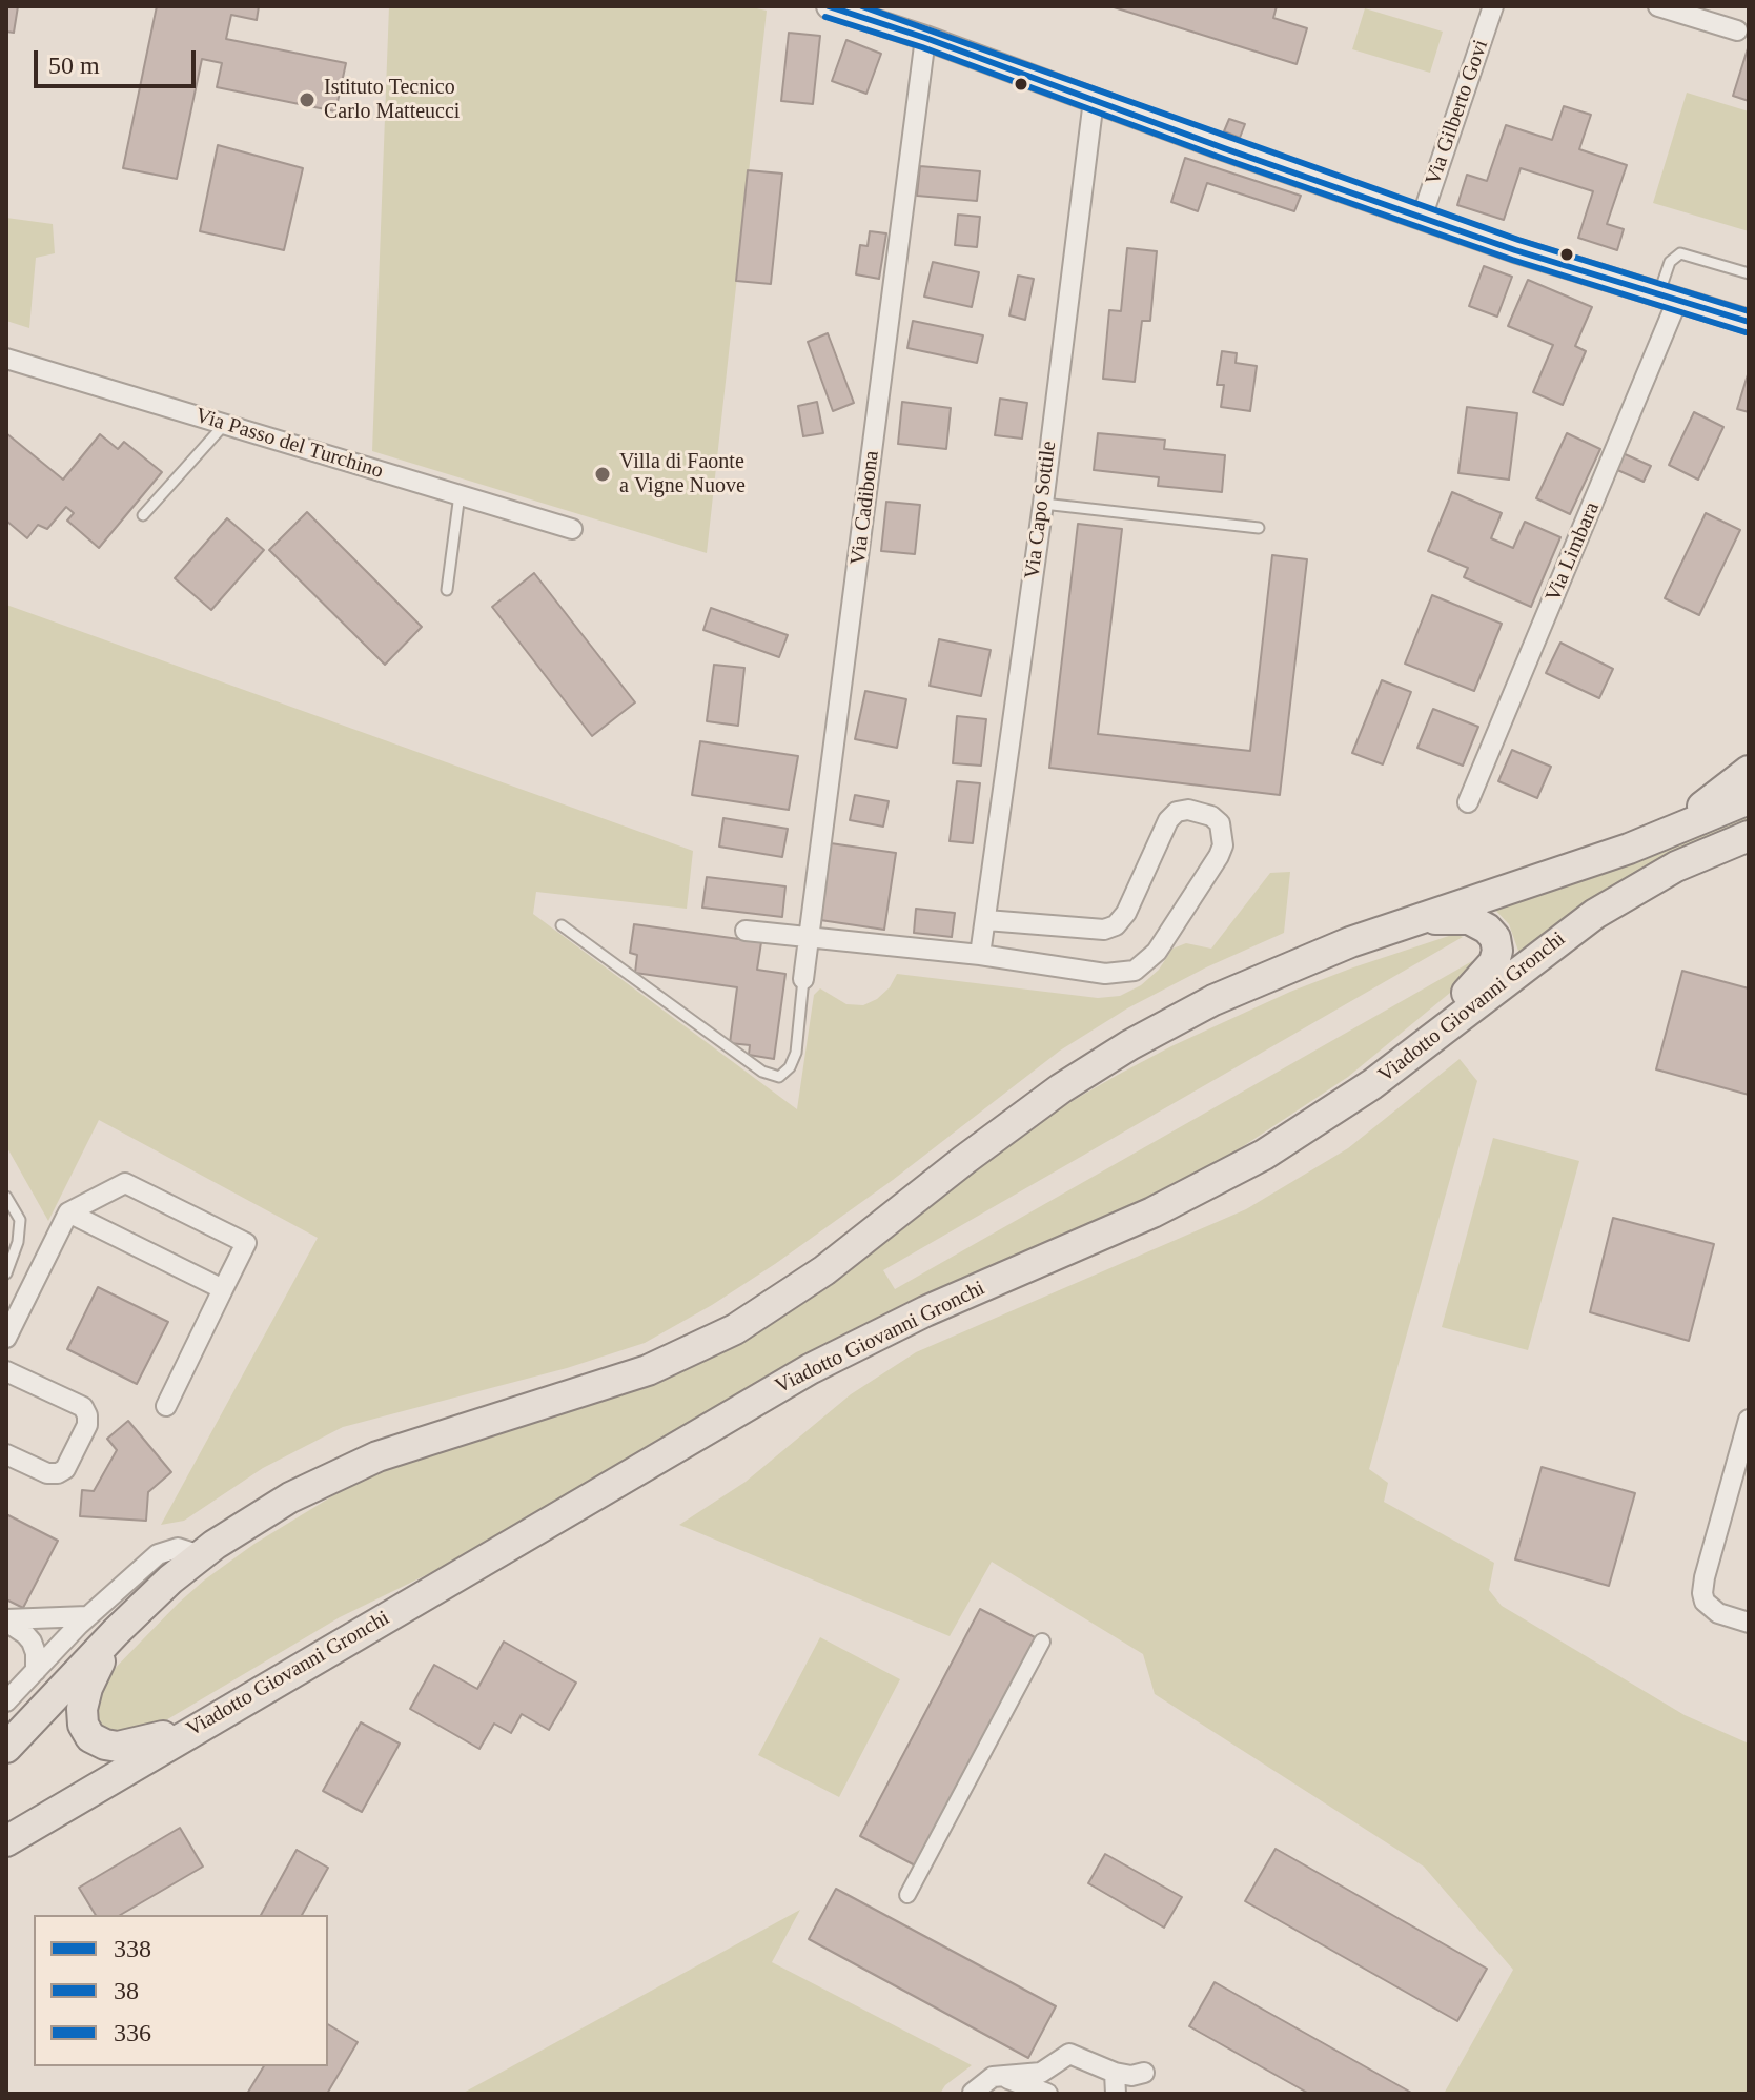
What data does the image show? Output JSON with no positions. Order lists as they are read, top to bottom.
{
  "streets": {
    "main road": ["Viadotto Giovanni Gronchi"],
    "street": [
      "Via Gilberto Govi",
      "Via Passo del Turchino",
      "Via Cadibona",
      "Via Capo Sottile",
      "Via Limbara"
    ]
  },
  "places": ["Istituto Tecnico Carlo Matteucci", "Villa di Faonte a Vigne Nuove"],
  "lines": ["transit line 338", "transit line 336", "transit line 38"],
  "legend": ["338", "38", "336"],
  "scale_bar": "50 m"
}
